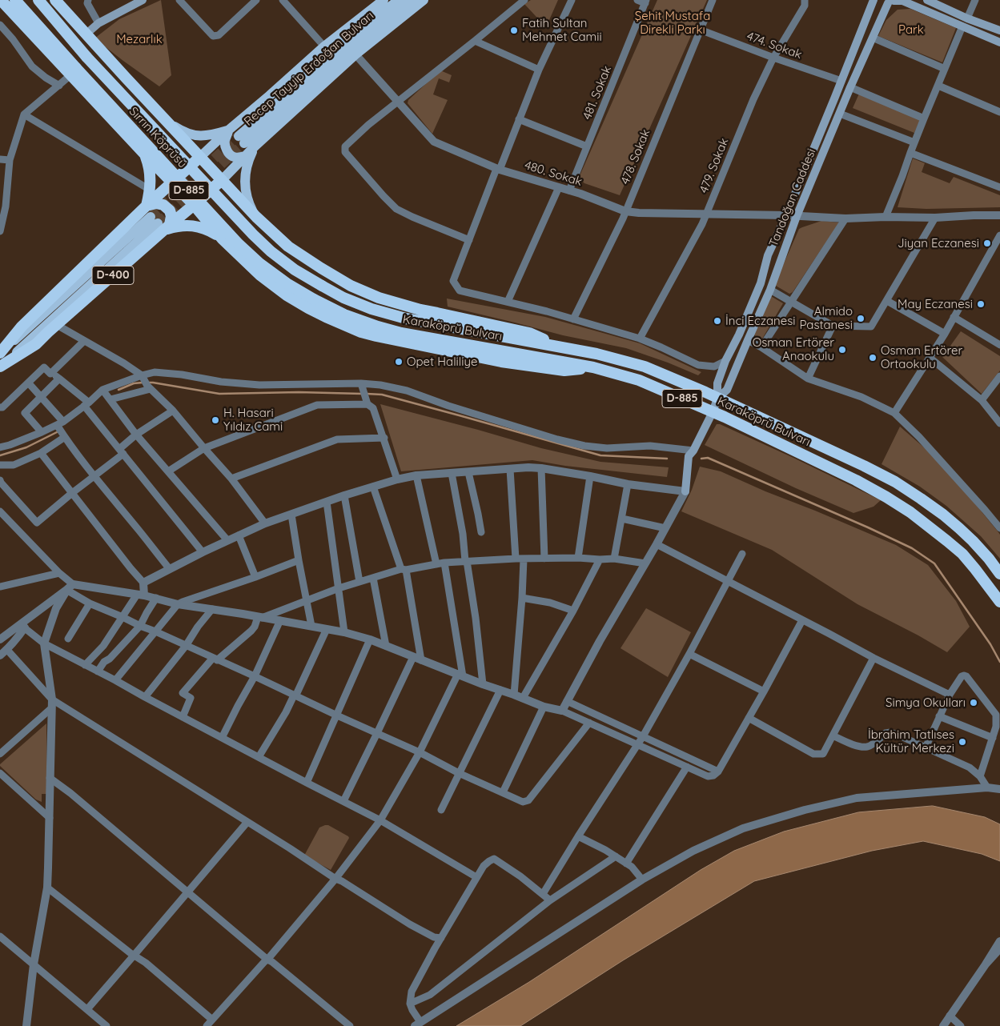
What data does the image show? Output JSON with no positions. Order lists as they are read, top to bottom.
{
  "streets": {
    "highway": [
      "Sırrın Köprüsü",
      "D-885",
      "D-400",
      "Karaköprü Bulvarı"
    ],
    "main road": ["Recep Tayyip Erdoğan Bulvarı", "Tandoğan Caddesi"],
    "street": [
      "474. Sokak",
      "481. Sokak",
      "478. Sokak",
      "479. Sokak",
      "480. Sokak"
    ]
  },
  "crossings": [
    ["474. Sokak", "478. Sokak"],
    ["474. Sokak", "479. Sokak"],
    ["474. Sokak", "Tandoğan Caddesi"],
    ["481. Sokak", "480. Sokak"],
    ["Sırrın Köprüsü", "D-885"],
    ["Sırrın Köprüsü", "Karaköprü Bulvarı"],
    ["478. Sokak", "480. Sokak"],
    ["479. Sokak", "480. Sokak"],
    ["480. Sokak", "Tandoğan Caddesi"],
    ["Tandoğan Caddesi", "Karaköprü Bulvarı"]
  ],
  "parks": ["Şehit Mustafa Direkli Parkı", "Park", "Mezarlık"],
  "places": [
    "Fatih Sultan Mehmet Camii",
    "Jiyan Eczanesi",
    "May Eczanesi",
    "Almido Pastanesi",
    "İnci Eczanesi",
    "Osman Ertörer Anaokulu",
    "Osman Ertörer Ortaokulu",
    "Opet Haliliye",
    "H. Hasari Yıldız Cami",
    "Simya Okulları",
    "İbrahim Tatlıses Kültür Merkezi"
  ]
}
